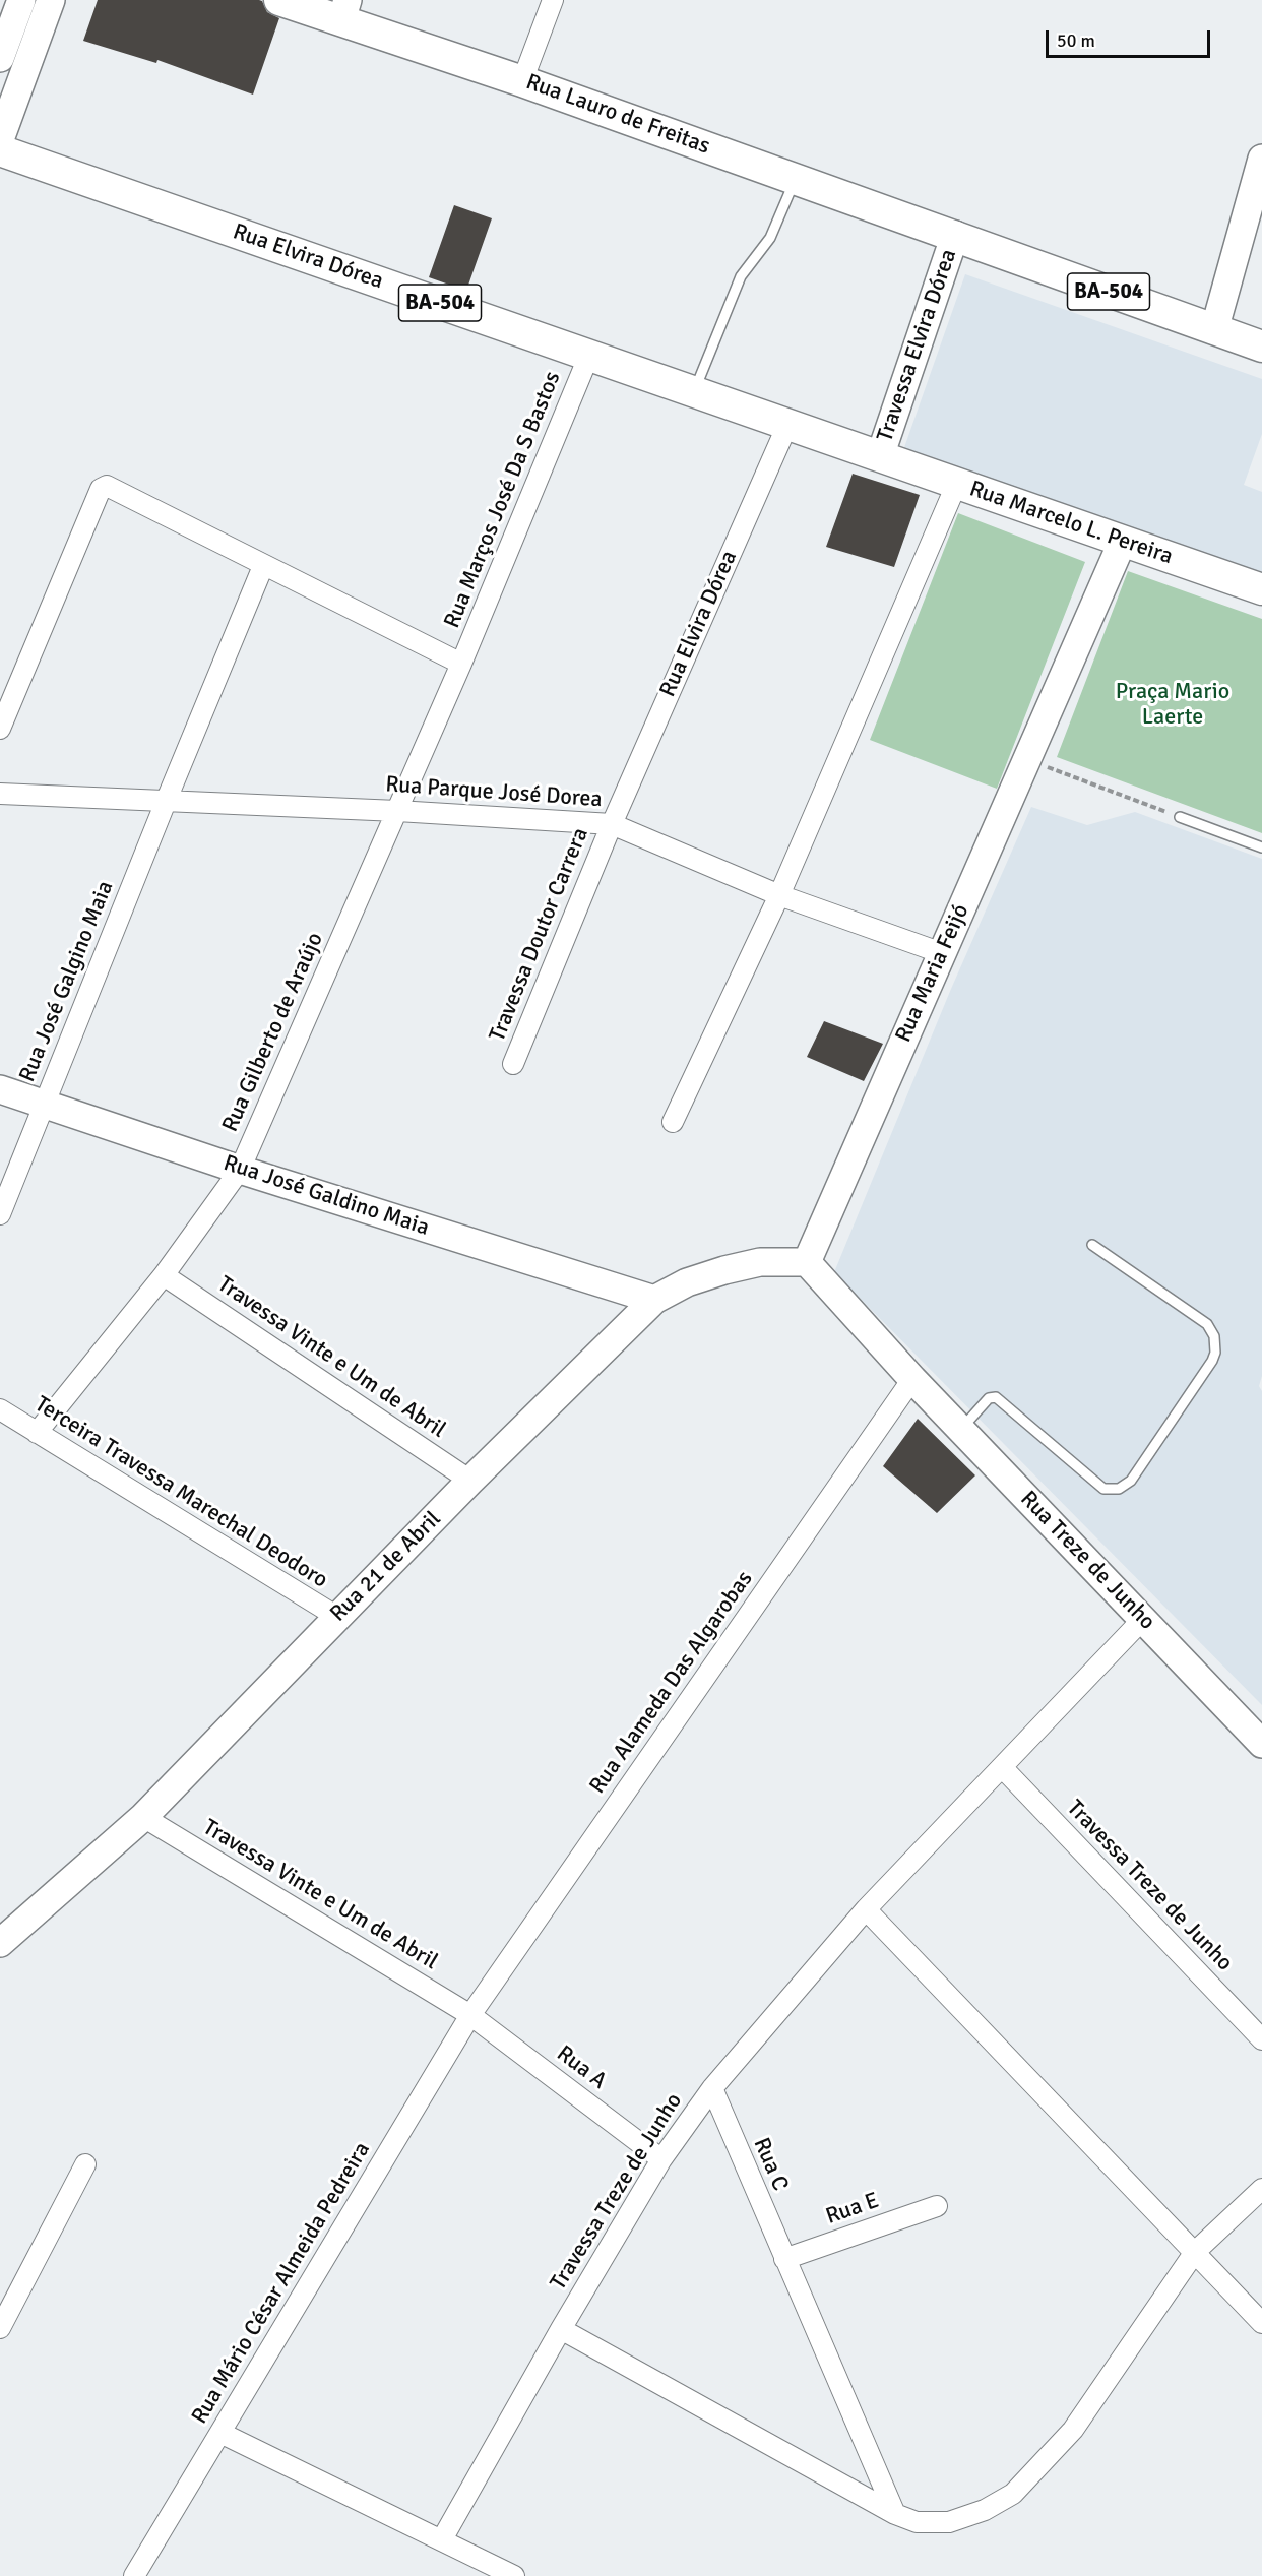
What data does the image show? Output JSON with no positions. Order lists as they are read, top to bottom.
{
  "streets": {
    "main road": [
      "Rua Lauro de Freitas",
      "Rua Elvira Dórea",
      "BA-504",
      "Rua Marcelo L. Pereira"
    ],
    "street": [
      "Travessa Elvira Dórea",
      "Rua Marços José Da S Bastos",
      "Rua Parque José Dorea",
      "Travessa Doutor Carrera",
      "Rua Maria Feijó",
      "Rua José Galgino Maia",
      "Rua Gilberto de Araújo",
      "Rua José Galdino Maia",
      "Travessa Vinte e Um de Abril",
      "Terceira Travessa Marechal Deodoro",
      "Rua Treze de Junho",
      "Rua 21 de Abril",
      "Rua Alameda Das Algarobas",
      "Travessa Treze de Junho",
      "Rua A",
      "Rua C",
      "Rua E",
      "Rua Mário César Almeida Pedreira"
    ]
  },
  "crossings": [
    ["Rua Lauro de Freitas", "BA-504"],
    ["Rua Lauro de Freitas", "Travessa Elvira Dórea"],
    ["Rua Elvira Dórea", "Travessa Elvira Dórea"],
    ["Rua Elvira Dórea", "Rua Marços José Da S Bastos"],
    ["Rua Elvira Dórea", "Rua Marcelo L. Pereira"],
    ["Rua Elvira Dórea", "Rua Parque José Dorea"],
    ["Rua Elvira Dórea", "Travessa Doutor Carrera"],
    ["BA-504", "Travessa Elvira Dórea"],
    ["Travessa Elvira Dórea", "Rua Marcelo L. Pereira"],
    ["Rua Marços José Da S Bastos", "Rua Parque José Dorea"],
    ["Rua Marços José Da S Bastos", "Rua Gilberto de Araújo"],
    ["Rua Marcelo L. Pereira", "Rua Maria Feijó"],
    ["Rua Parque José Dorea", "Travessa Doutor Carrera"],
    ["Rua Parque José Dorea", "Rua Maria Feijó"],
    ["Rua Parque José Dorea", "Rua José Galgino Maia"],
    ["Rua Parque José Dorea", "Rua Gilberto de Araújo"],
    ["Rua Maria Feijó", "Rua 21 de Abril"],
    ["Rua José Galgino Maia", "Rua José Galdino Maia"],
    ["Rua Gilberto de Araújo", "Rua José Galdino Maia"],
    ["Rua Gilberto de Araújo", "Travessa Vinte e Um de Abril"],
    ["Rua Gilberto de Araújo", "Terceira Travessa Marechal Deodoro"],
    ["Rua José Galdino Maia", "Rua 21 de Abril"],
    ["Travessa Vinte e Um de Abril", "Rua 21 de Abril"],
    ["Travessa Vinte e Um de Abril", "Rua Alameda Das Algarobas"],
    ["Travessa Vinte e Um de Abril", "Rua A"],
    ["Travessa Vinte e Um de Abril", "Rua Mário César Almeida Pedreira"],
    ["Terceira Travessa Marechal Deodoro", "Rua 21 de Abril"],
    ["Rua Treze de Junho", "Rua Alameda Das Algarobas"],
    ["Rua Treze de Junho", "Travessa Treze de Junho"],
    ["Rua Alameda Das Algarobas", "Rua A"],
    ["Rua Alameda Das Algarobas", "Rua Mário César Almeida Pedreira"],
    ["Travessa Treze de Junho", "Rua A"],
    ["Travessa Treze de Junho", "Rua C"],
    ["Rua A", "Rua Mário César Almeida Pedreira"],
    ["Rua C", "Rua E"]
  ],
  "parks": ["Praça Mario Laerte"],
  "scale_bar": "50 m"
}
